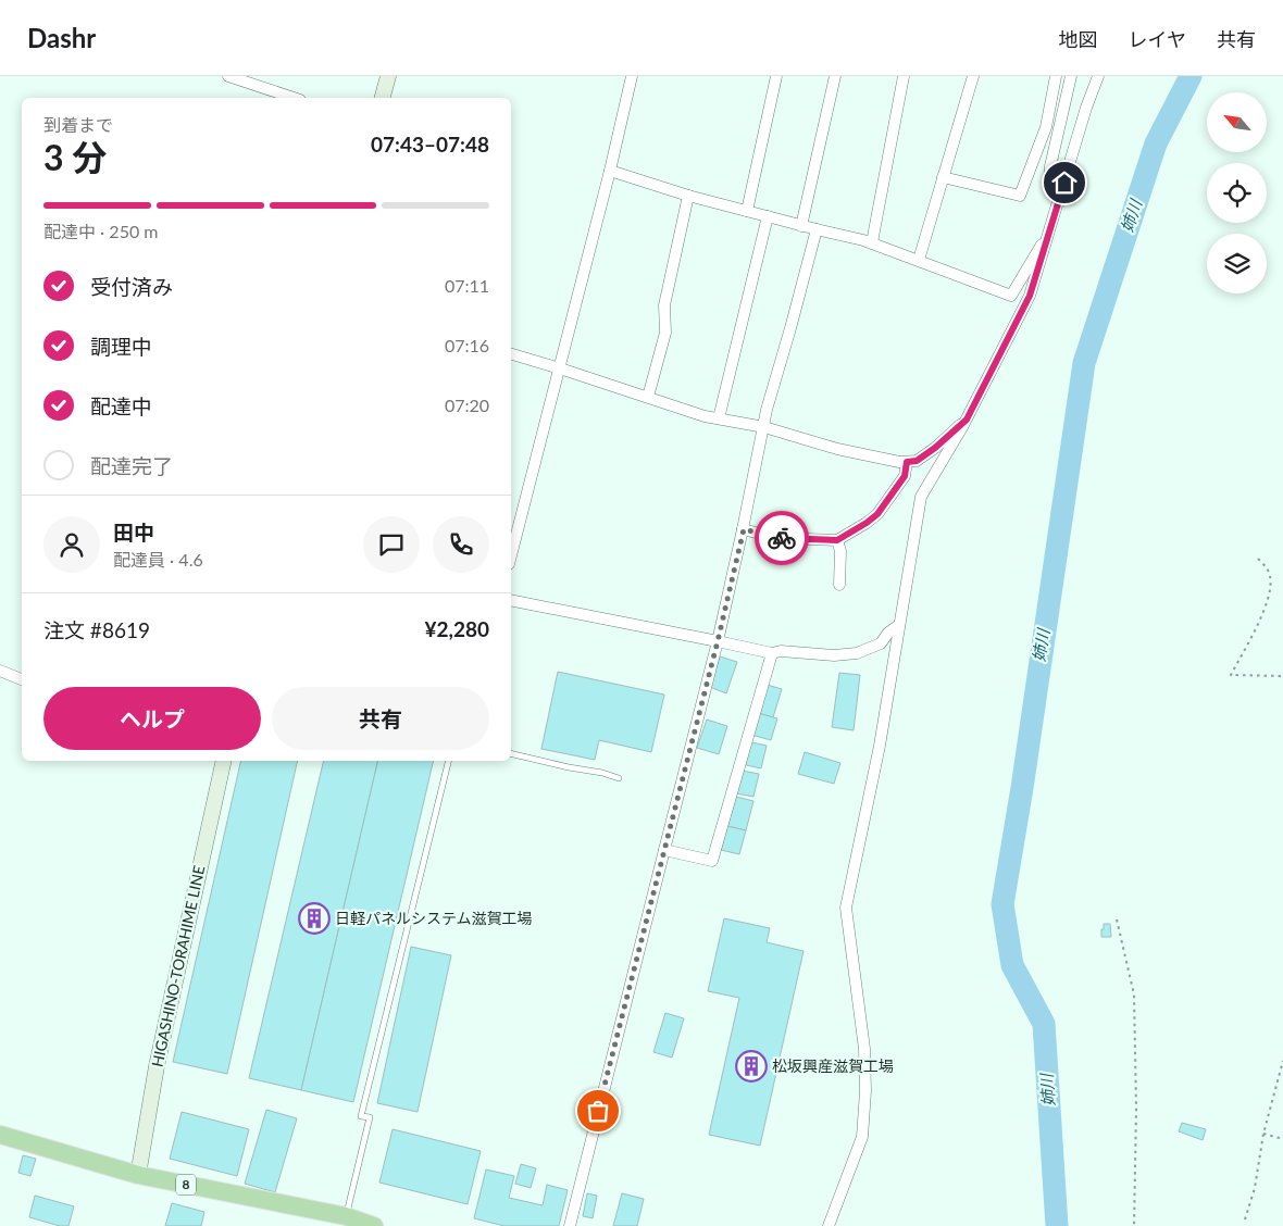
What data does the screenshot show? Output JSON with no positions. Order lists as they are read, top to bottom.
{
  "streets": {
    "highway": ["8"],
    "main road": ["HIGASHINO-TORAHIME LINE"]
  },
  "crossings": [
    ["HIGASHINO-TORAHIME LINE", "8"]
  ],
  "water": ["姉川"],
  "places": {
    "building": ["日軽パネルシステム滋賀工場", "松坂興産滋賀工場"]
  },
  "north": "top left",
  "page": {
    "header": "Dashr",
    "nav": ["地図", "レイヤ", "共有"],
    "heading": ["3 分", "到着まで", "07:43–07:48"],
    "panel": [
      "田中",
      "配達員 · 4.6",
      "注文 #8619",
      "¥2,280"
    ],
    "bar": "配達中 · 250 m",
    "list": [
      ["受付済み", "07:11"],
      ["調理中", "07:16"],
      ["配達中", "07:20"],
      "配達完了"
    ],
    "buttons": ["ヘルプ", "共有"]
  }
}
